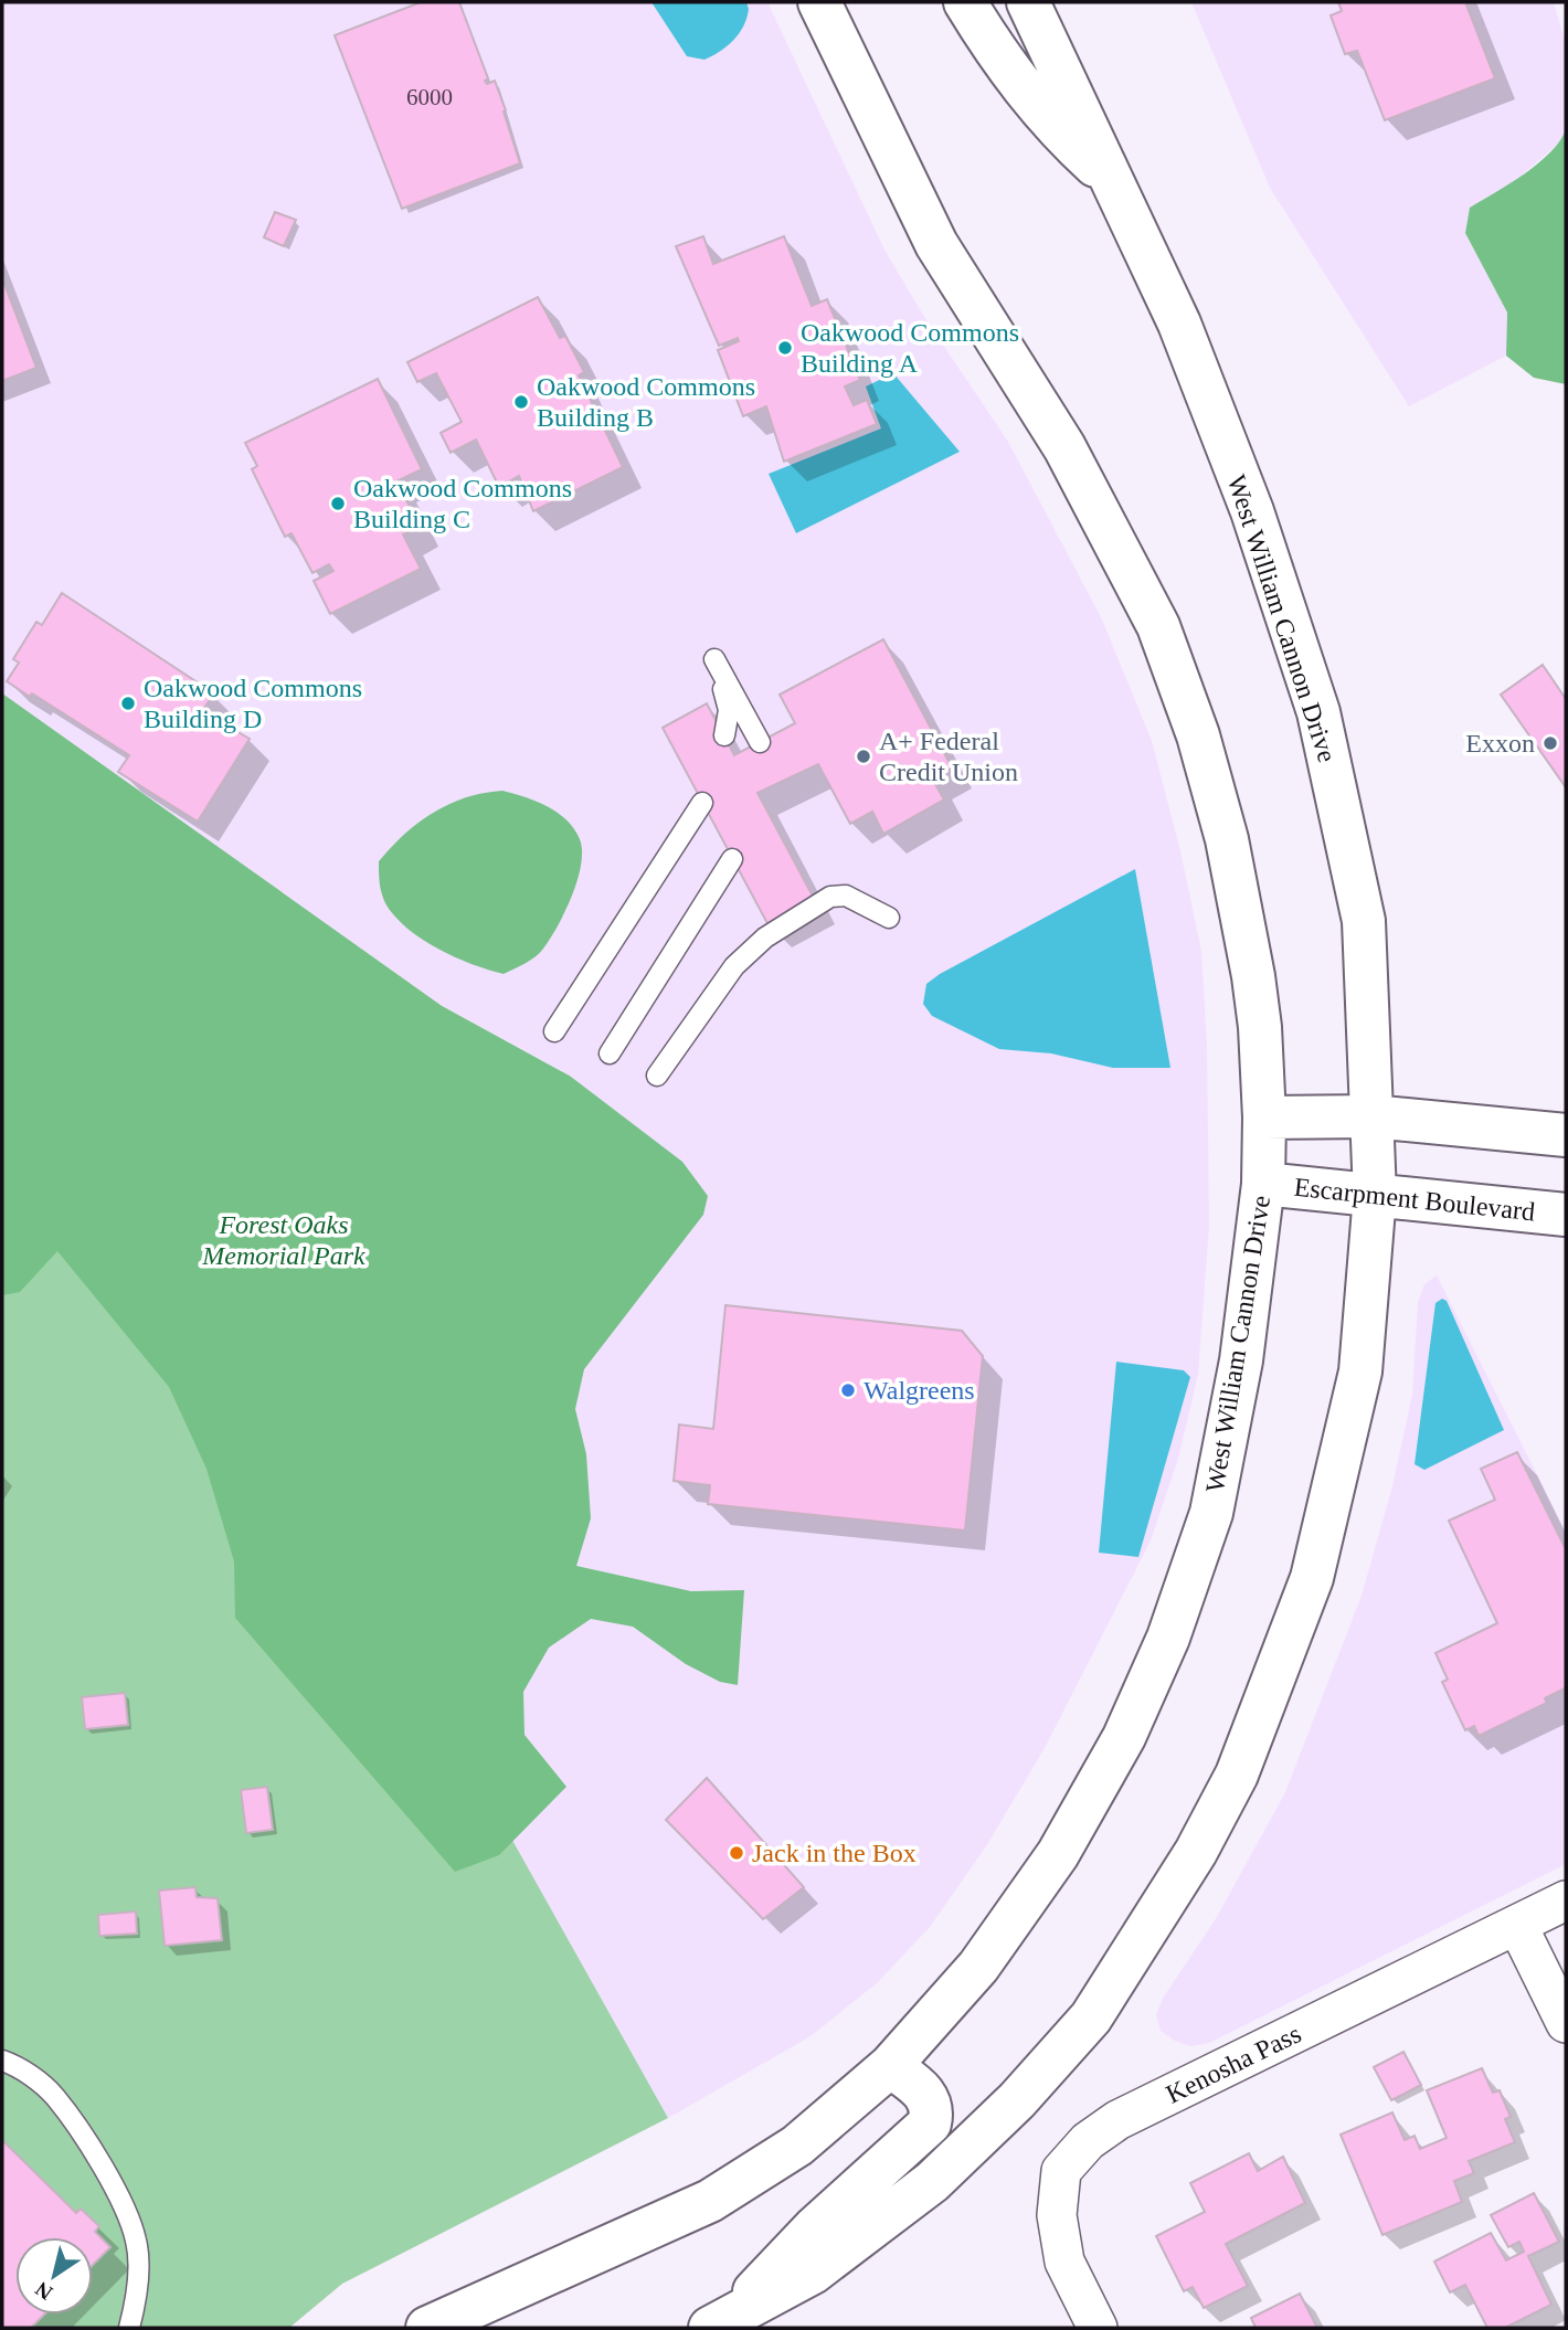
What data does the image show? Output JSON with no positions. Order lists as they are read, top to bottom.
{
  "streets": {
    "main road": ["West William Cannon Drive", "Escarpment Boulevard"],
    "street": ["Kenosha Pass"]
  },
  "crossings": [
    ["West William Cannon Drive", "Escarpment Boulevard"]
  ],
  "parks": ["Forest Oaks Memorial Park"],
  "places": [
    "Oakwood Commons Building A",
    "Oakwood Commons Building B",
    "Oakwood Commons Building C",
    "Oakwood Commons Building D",
    "Exxon",
    "A+ Federal Credit Union",
    "Walgreens",
    "Jack in the Box"
  ],
  "house_numbers": ["6000"],
  "north": "bottom left"
}
